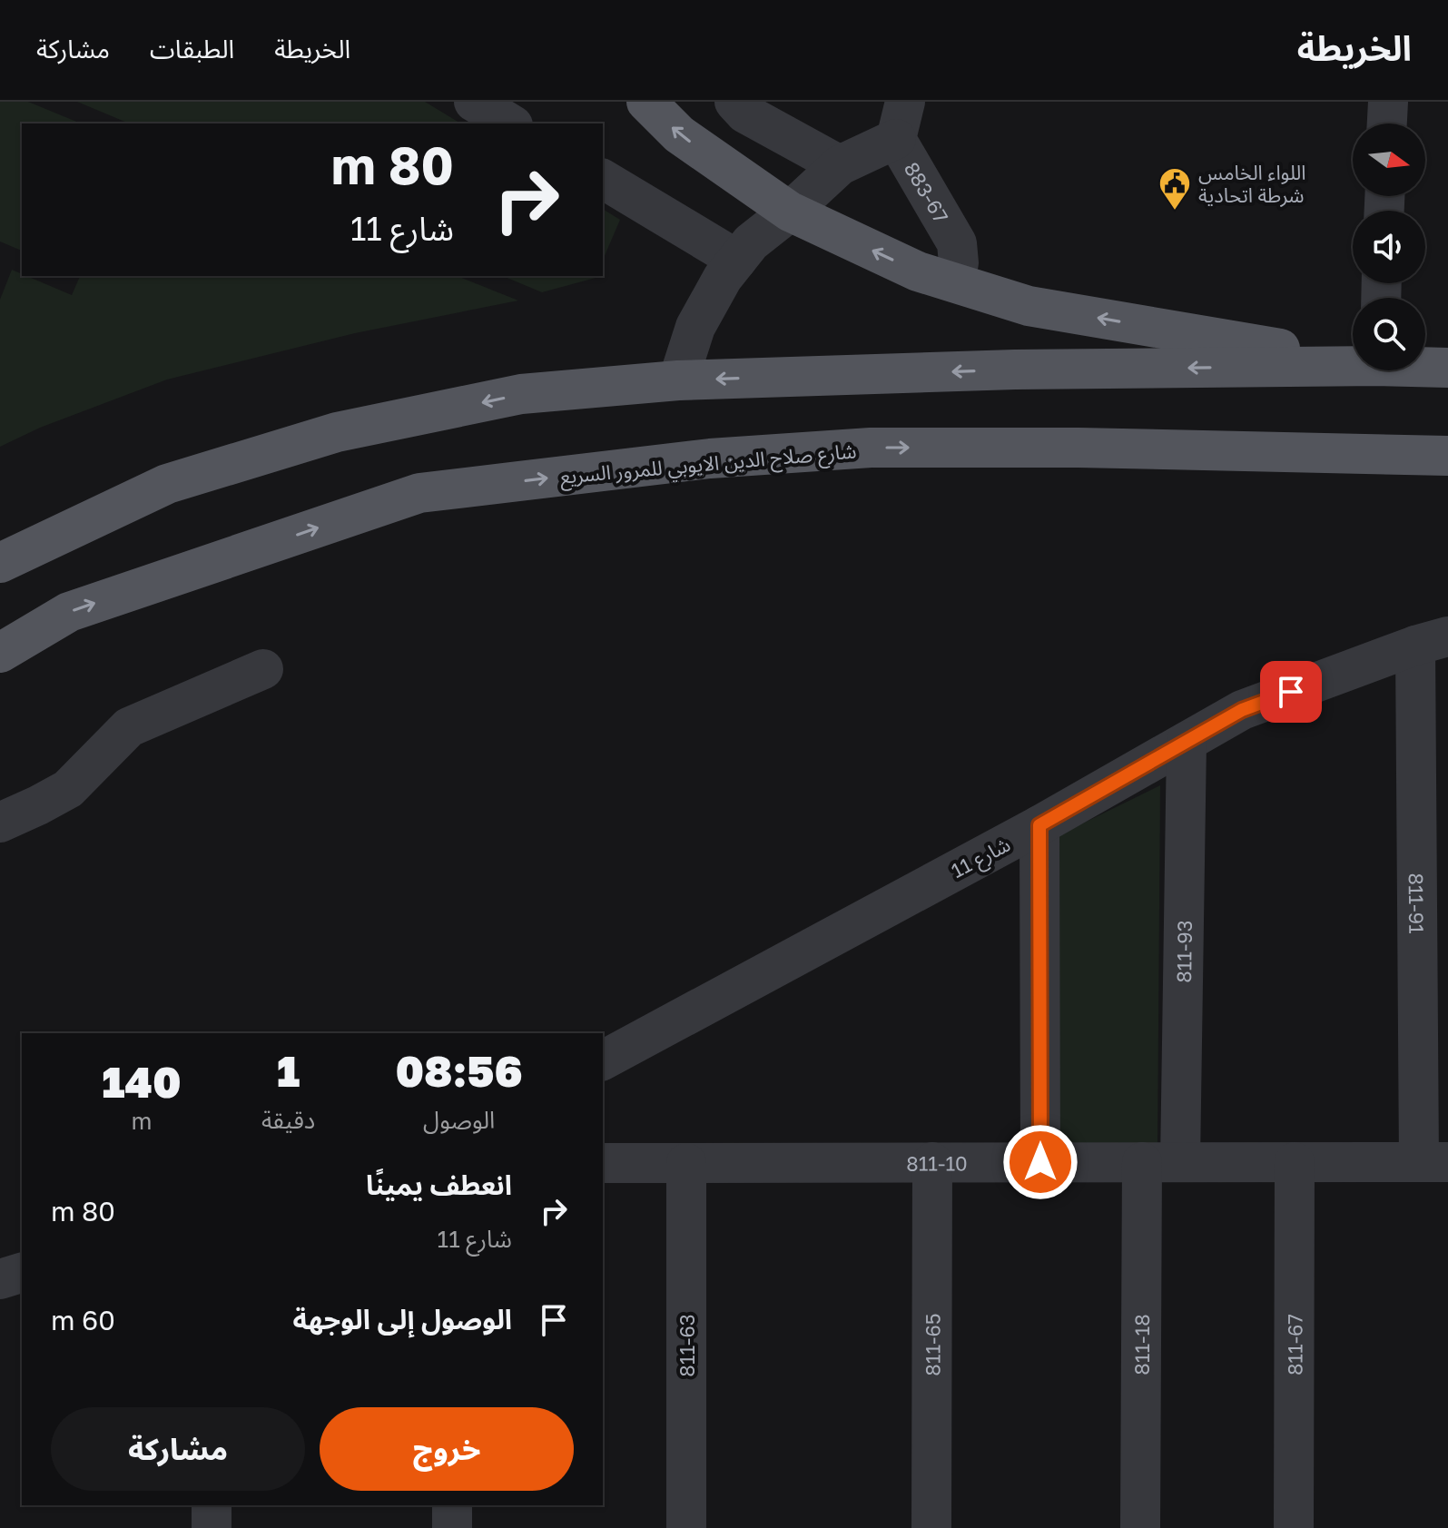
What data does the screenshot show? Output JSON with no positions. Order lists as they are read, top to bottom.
{
  "streets": {
    "main road": ["شارع صلاح الدين الايوبي للمرور السريع"],
    "street": [
      "883-67",
      "شارع 11",
      "811-91",
      "811-93",
      "811-10",
      "811-18",
      "811-67",
      "811-63",
      "811-65"
    ]
  },
  "crossings": [
    ["شارع 11", "811-91"],
    ["شارع 11", "811-93"],
    ["811-91", "811-10"],
    ["811-93", "811-10"],
    ["811-93", "811-18"],
    ["811-10", "811-18"],
    ["811-10", "811-67"],
    ["811-10", "811-63"],
    ["811-10", "811-65"]
  ],
  "places": {
    "public building": ["اللواء الخامس شرطة اتحادية"]
  },
  "north": "right",
  "page": {
    "header": "الخريطة",
    "nav": ["الخريطة", "الطبقات", "مشاركة"],
    "turn": ["80 m", "شارع 11"],
    "eta": [
      "08:56",
      "الوصول",
      "1",
      "دقيقة",
      "140",
      "m"
    ],
    "list": [
      {
        "name": "انعطف يمينًا",
        "note": "شارع 11",
        "value": "80 m"
      },
      {
        "name": "الوصول إلى الوجهة",
        "value": "60 m"
      }
    ],
    "buttons": ["خروج", "مشاركة"]
  }
}
